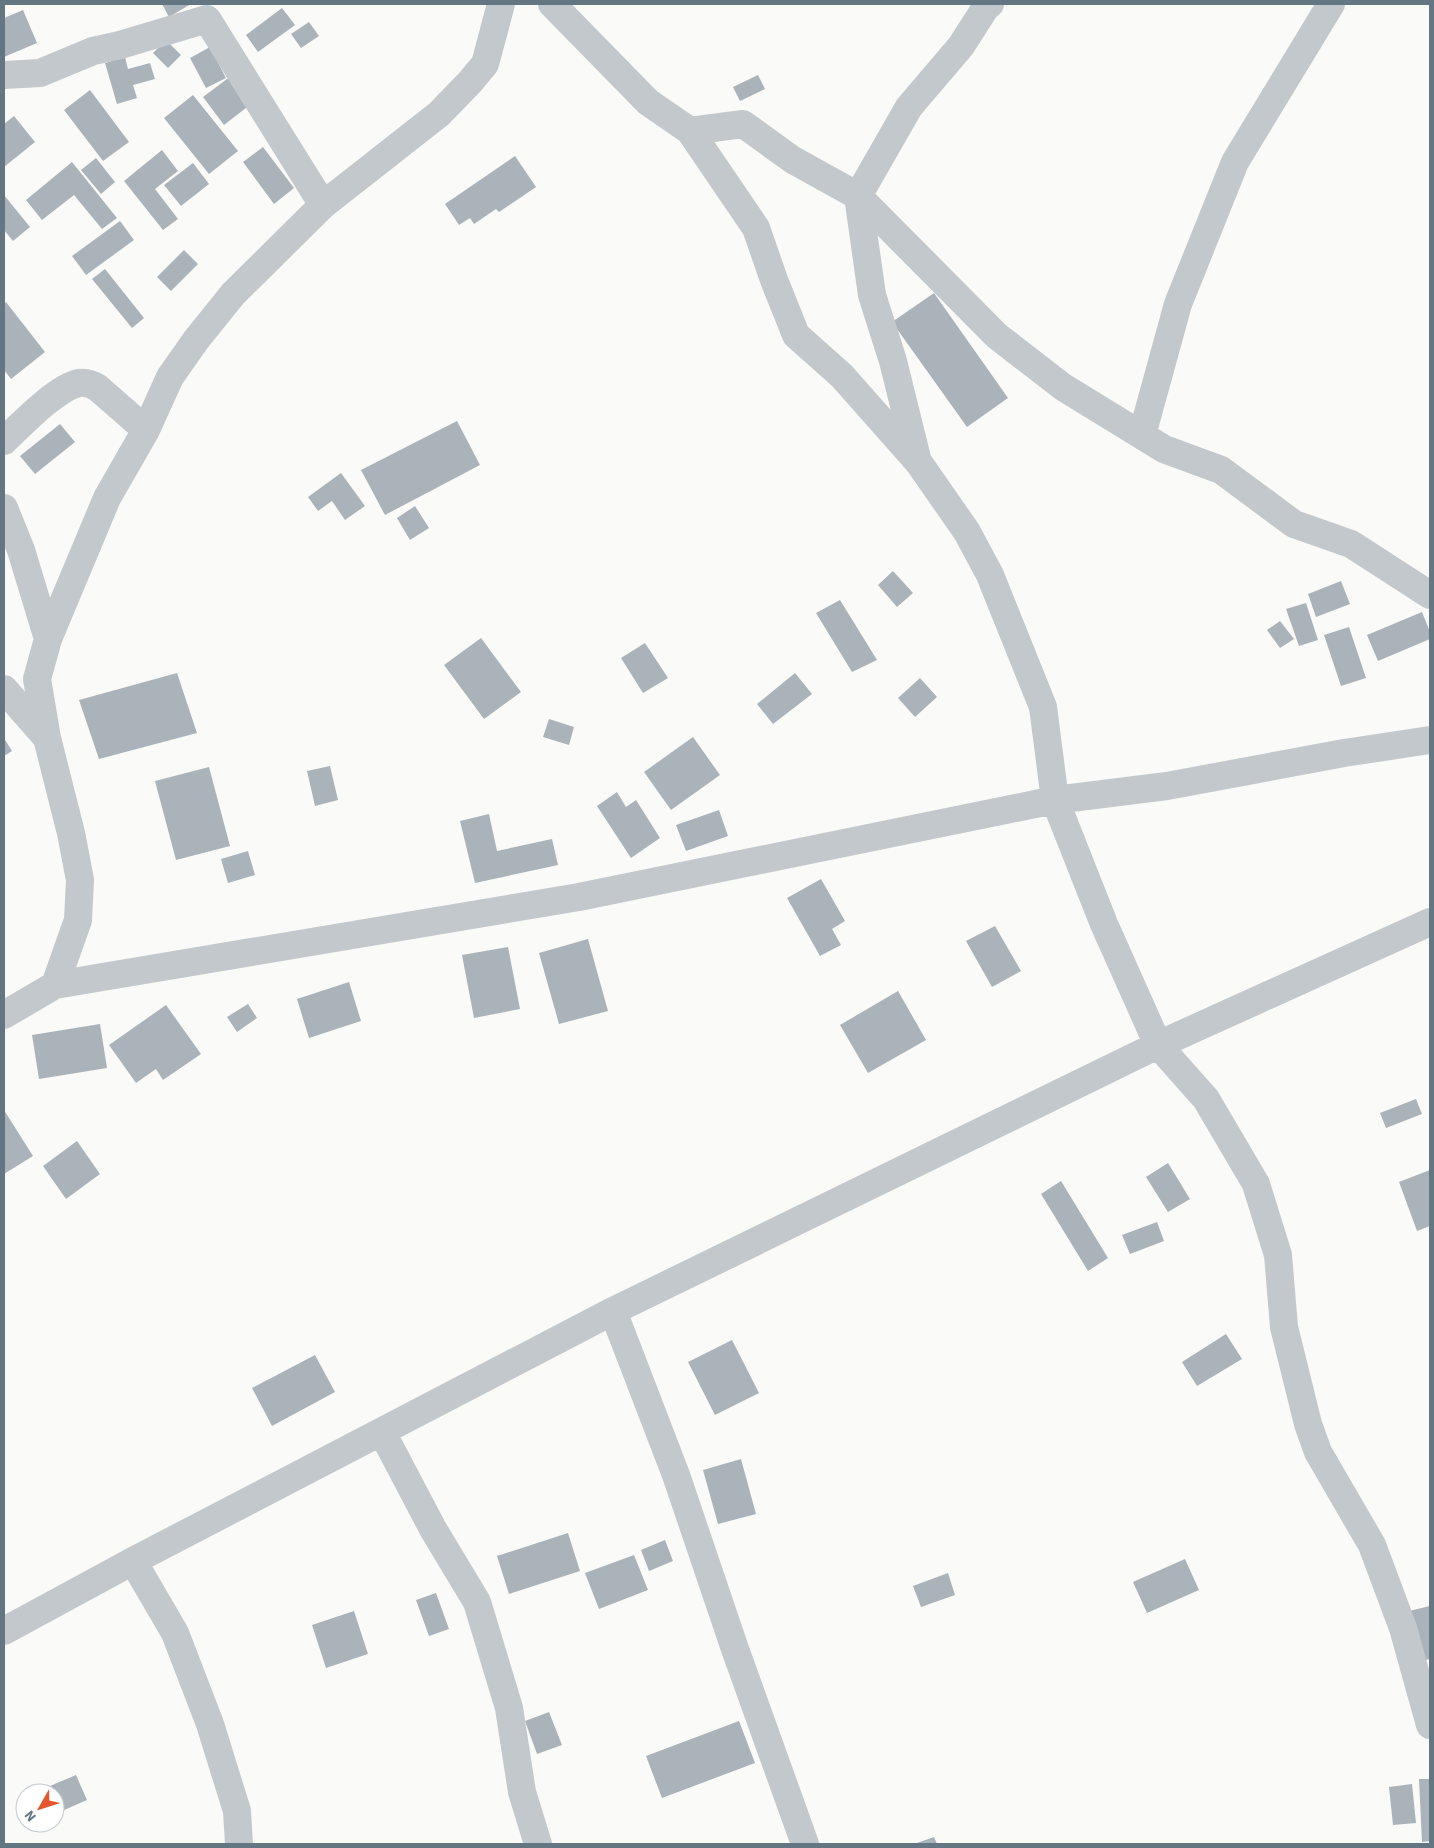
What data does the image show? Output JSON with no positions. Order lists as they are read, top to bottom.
{
  "north": "bottom left"
}
